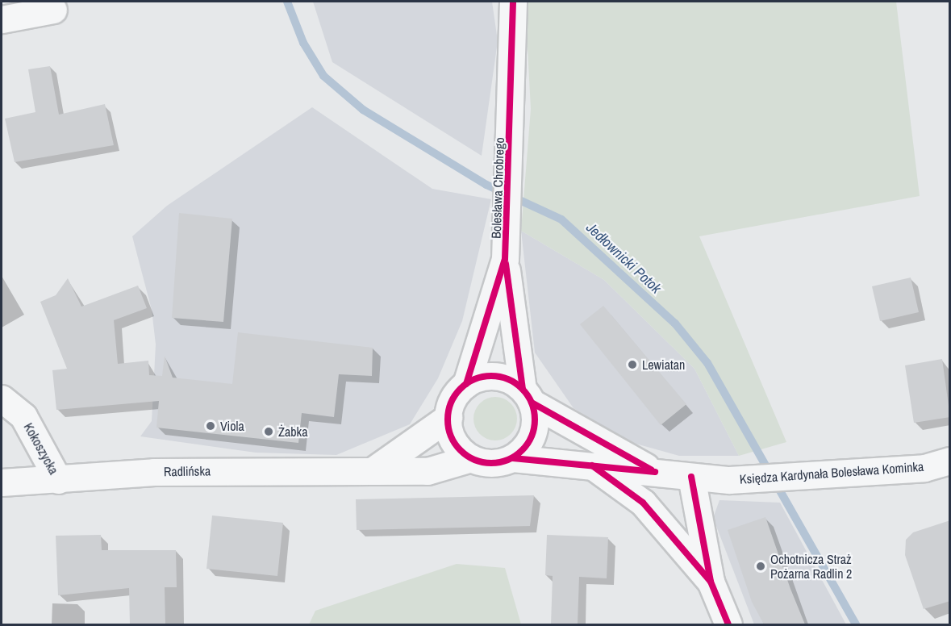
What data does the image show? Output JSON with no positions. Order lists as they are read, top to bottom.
{
  "streets": {
    "street": [
      "Bolesława Chrobrego",
      "Kokoszycka",
      "Radlińska",
      "Księdza Kardynała Bolesława Kominka"
    ]
  },
  "crossings": [
    ["Bolesława Chrobrego", "Radlińska"],
    ["Bolesława Chrobrego", "Księdza Kardynała Bolesława Kominka"],
    ["Kokoszycka", "Radlińska"],
    ["Radlińska", "Księdza Kardynała Bolesława Kominka"]
  ],
  "water": ["Jedłownicki Potok"],
  "places": [
    "Lewiatan",
    "Viola",
    "Żabka",
    "Ochotnicza Straż Pożarna Radlin 2"
  ]
}
